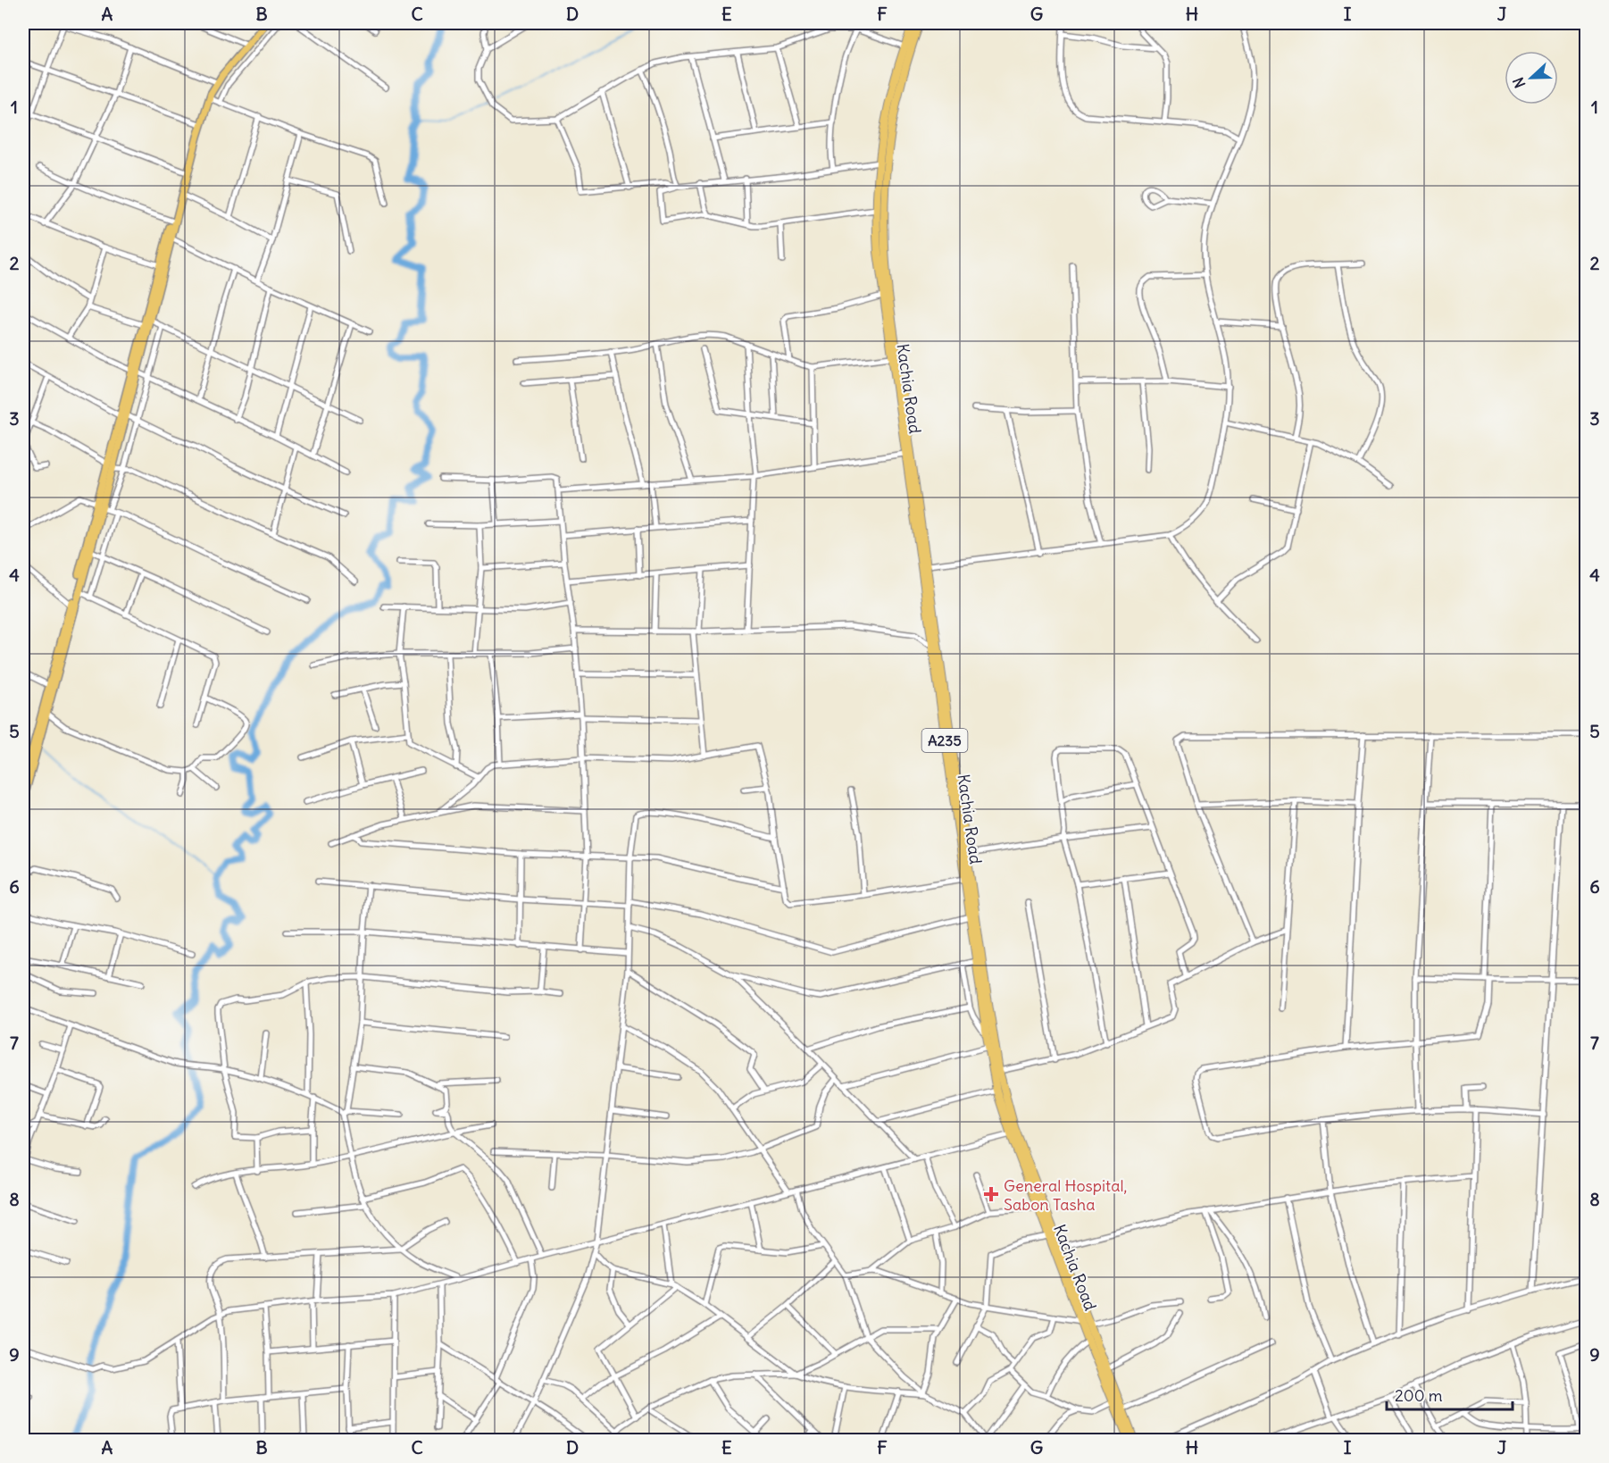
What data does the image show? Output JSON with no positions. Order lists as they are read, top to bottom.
{
  "streets": {
    "highway": ["Kachia Road", "A235"]
  },
  "places": {
    "health": ["General Hospital, Sabon Tasha"]
  },
  "scale_bar": "200 m",
  "north": "left",
  "grid": {
    "columns": [
      "A",
      "B",
      "C",
      "D",
      "E",
      "F",
      "G",
      "H",
      "I",
      "J"
    ],
    "rows": [
      "1",
      "2",
      "3",
      "4",
      "5",
      "6",
      "7",
      "8",
      "9"
    ]
  }
}
